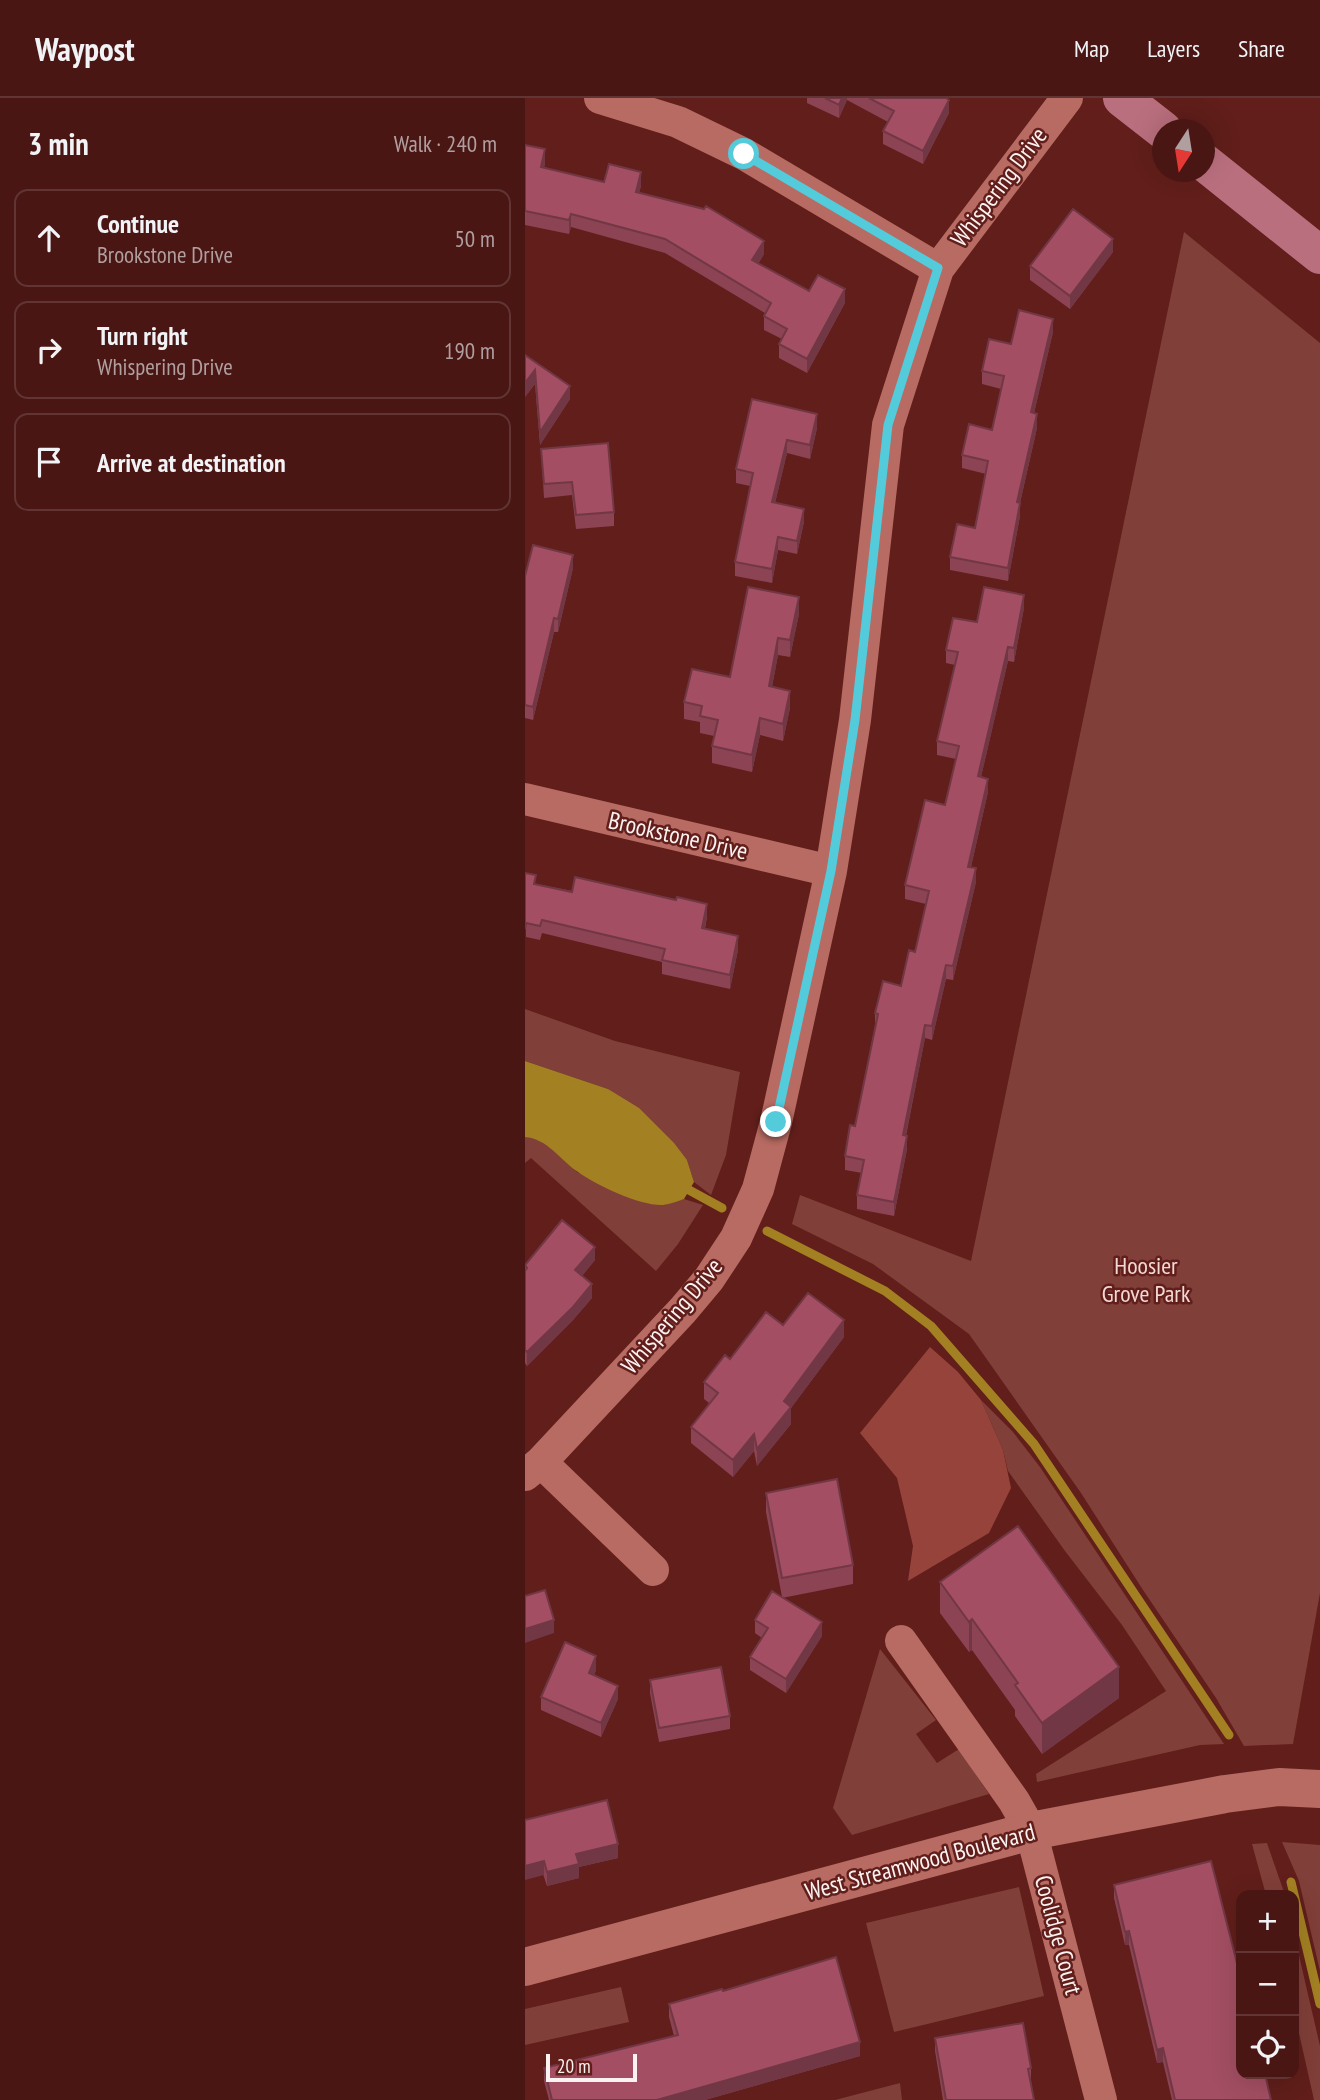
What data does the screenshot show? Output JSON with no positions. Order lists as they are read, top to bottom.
{
  "streets": {
    "street": [
      "Whispering Drive",
      "Brookstone Drive",
      "West Streamwood Boulevard",
      "Coolidge Court"
    ]
  },
  "crossings": [
    ["Whispering Drive", "Brookstone Drive"],
    ["West Streamwood Boulevard", "Coolidge Court"]
  ],
  "parks": ["Hoosier Grove Park"],
  "scale_bar": "20 m",
  "north": "bottom",
  "page": {
    "header": "Waypost",
    "nav": ["Map", "Layers", "Share"],
    "heading": ["3 min", "Walk · 240 m"],
    "list": [
      ["Continue", "Brookstone Drive", "50 m"],
      ["Turn right", "Whispering Drive", "190 m"],
      "Arrive at destination"
    ],
    "map_buttons": ["+", "−"],
    "scale": "20 m"
  }
}
